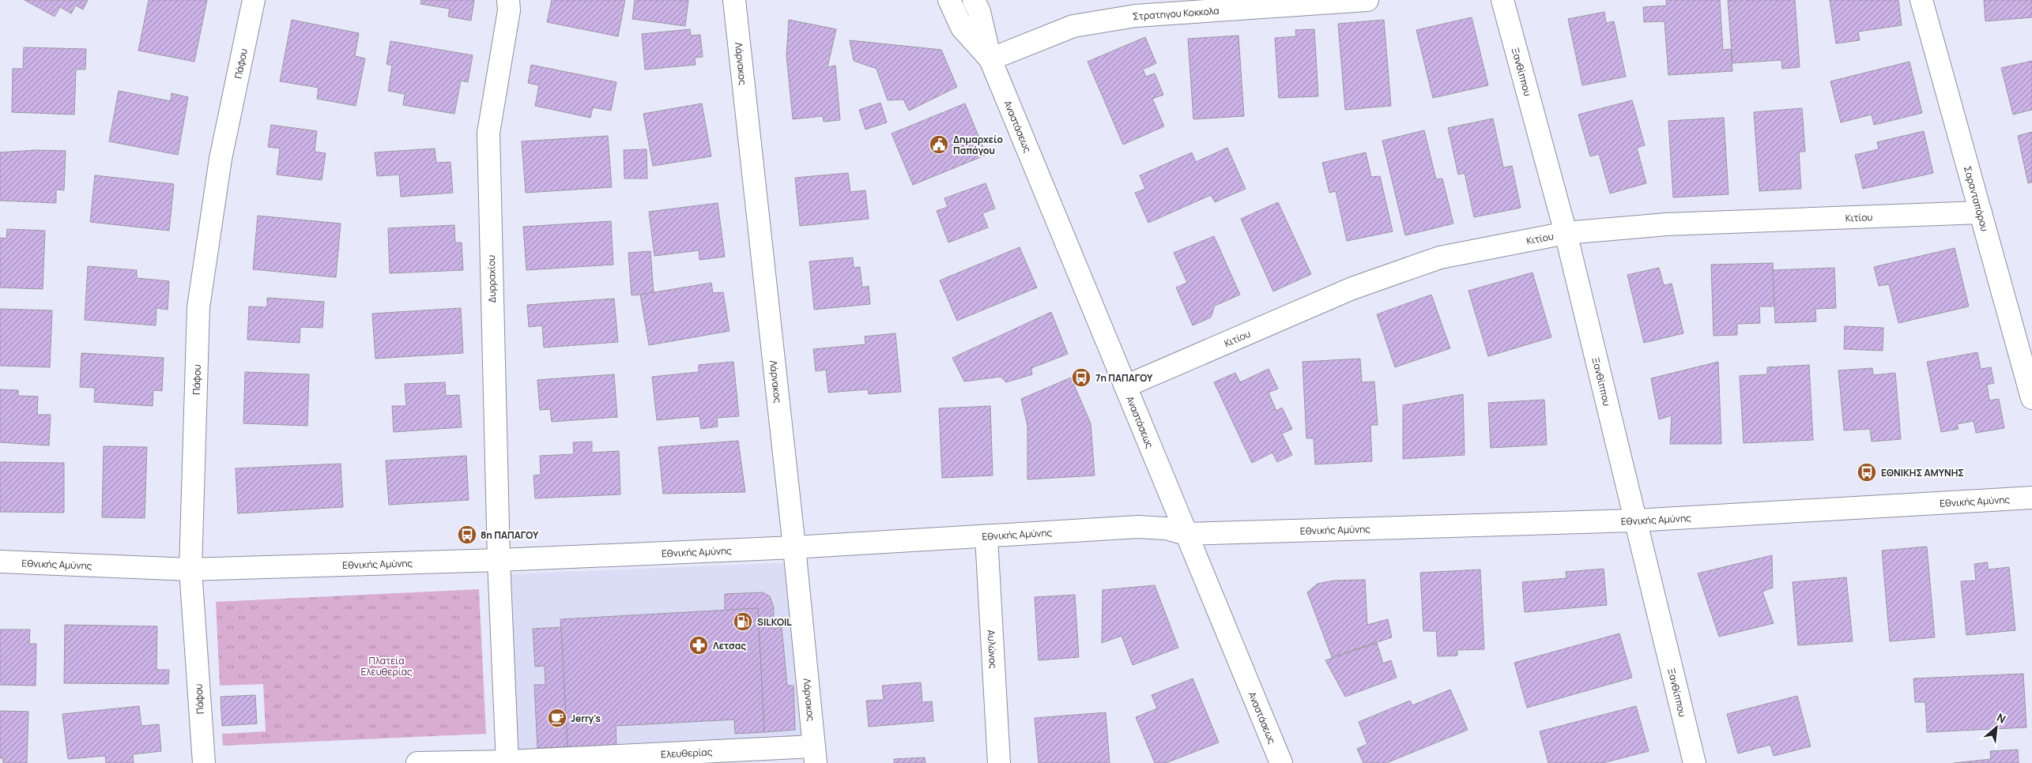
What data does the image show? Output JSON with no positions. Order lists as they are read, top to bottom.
{
  "streets": {
    "street": [
      "Στρατηγου Κοκκολα",
      "Πάφου",
      "Λάρνακος",
      "Ξανθίππου",
      "Αναστάσεως",
      "Σαρανταπόρου",
      "Κιτίου",
      "Δυρραχίου",
      "Εθνικής Αμύνης",
      "Αυλώνος",
      "Ελευθερίας"
    ]
  },
  "crossings": [
    ["Στρατηγου Κοκκολα", "Αναστάσεως"],
    ["Πάφου", "Εθνικής Αμύνης"],
    ["Λάρνακος", "Εθνικής Αμύνης"],
    ["Λάρνακος", "Ελευθερίας"],
    ["Ξανθίππου", "Κιτίου"],
    ["Ξανθίππου", "Εθνικής Αμύνης"],
    ["Αναστάσεως", "Κιτίου"],
    ["Αναστάσεως", "Εθνικής Αμύνης"],
    ["Σαρανταπόρου", "Κιτίου"],
    ["Δυρραχίου", "Εθνικής Αμύνης"],
    ["Δυρραχίου", "Ελευθερίας"],
    ["Εθνικής Αμύνης", "Αυλώνος"]
  ],
  "parks": ["Πλατεία Ελευθερίας"],
  "places": {
    "public building": ["Δημαρχείο Παπάγου"],
    "bus stop": ["7η ΠΑΠΑΓΟΥ", "ΕΘΝΙΚΗΣ ΑΜΥΝΗΣ", "8η ΠΑΠΑΓΟΥ"],
    "fuel station": ["SILKOIL"],
    "pharmacy": ["Λετσας"],
    "cafe": ["Jerry's"]
  },
  "north": "top right"
}
